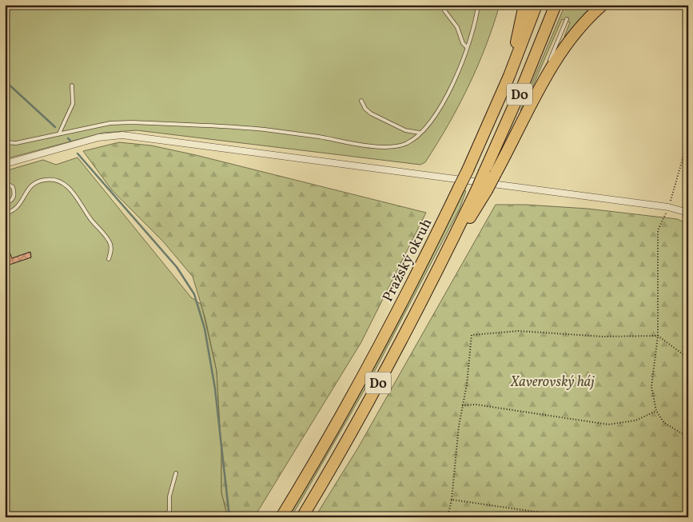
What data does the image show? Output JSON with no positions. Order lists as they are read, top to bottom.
{
  "streets": {
    "highway": ["D0", "Pražský okruh"]
  },
  "parks": ["Xaverovský háj"]
}
